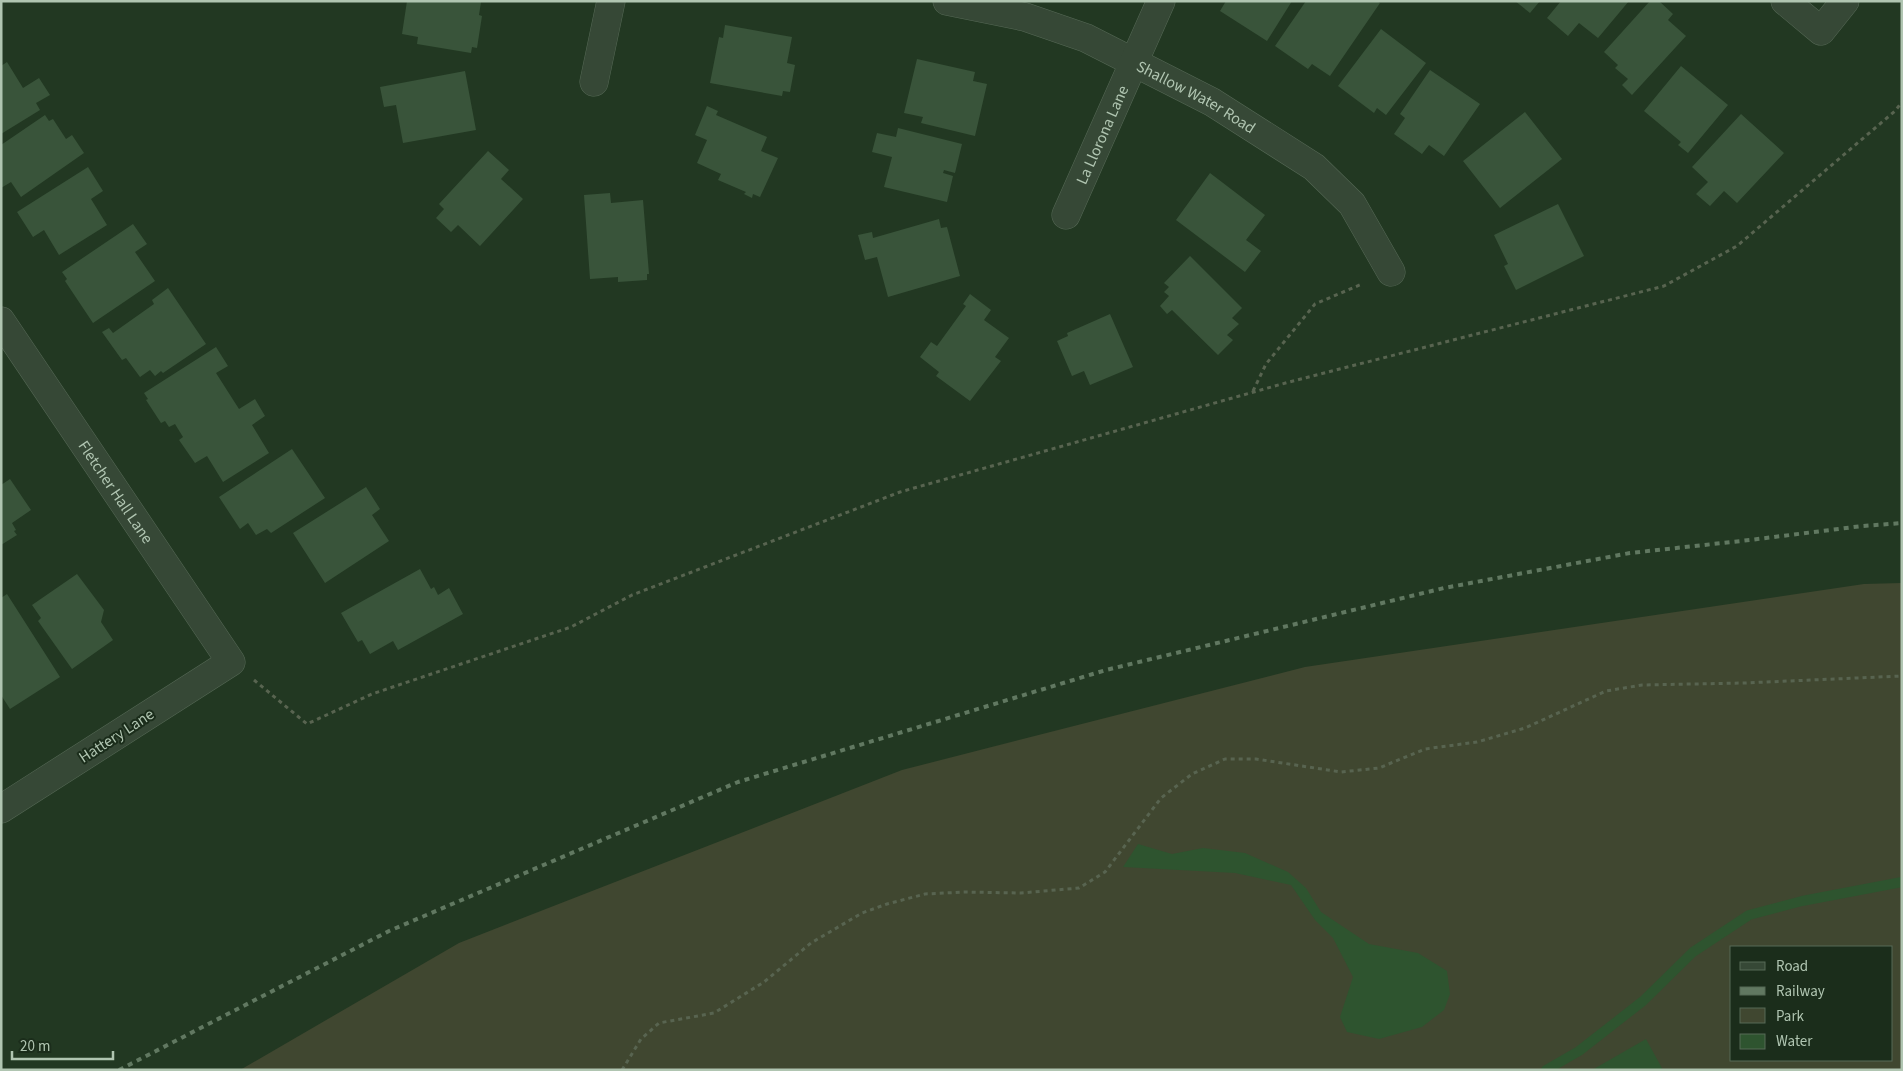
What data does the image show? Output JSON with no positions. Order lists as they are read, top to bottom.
{
  "streets": {
    "street": [
      "Shallow Water Road",
      "La Llorona Lane",
      "Fletcher Hall Lane",
      "Hattery Lane"
    ]
  },
  "crossings": [
    ["Shallow Water Road", "La Llorona Lane"],
    ["Fletcher Hall Lane", "Hattery Lane"]
  ],
  "legend": [
    "Road",
    "Railway",
    "Park",
    "Water"
  ],
  "scale_bar": "20 m"
}
